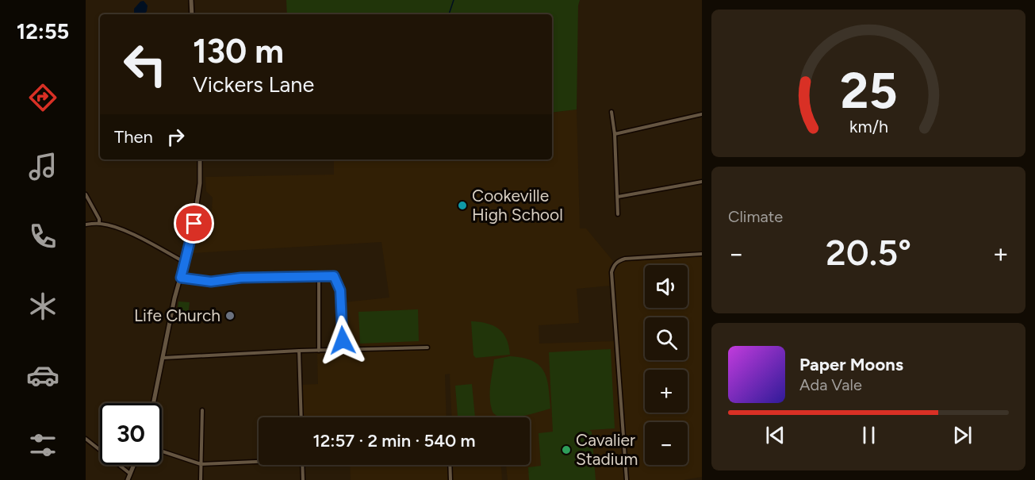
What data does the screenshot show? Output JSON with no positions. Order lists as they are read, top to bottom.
{
  "places": ["Cookeville High School", "Life Church", "Cavalier Stadium"],
  "page": {
    "tabs": "12:55",
    "turn": ["130 m", "Vickers Lane"],
    "then": "Then",
    "tile": "Climate",
    "heat": ["−", "20.5°", "+"],
    "map_buttons": ["+", "−"],
    "song": ["Paper Moons", "Ada Vale"],
    "limit": "30",
    "trip": "12:57 · 2 min · 540 m",
    "gauge": ["25", "km/h"]
  }
}
